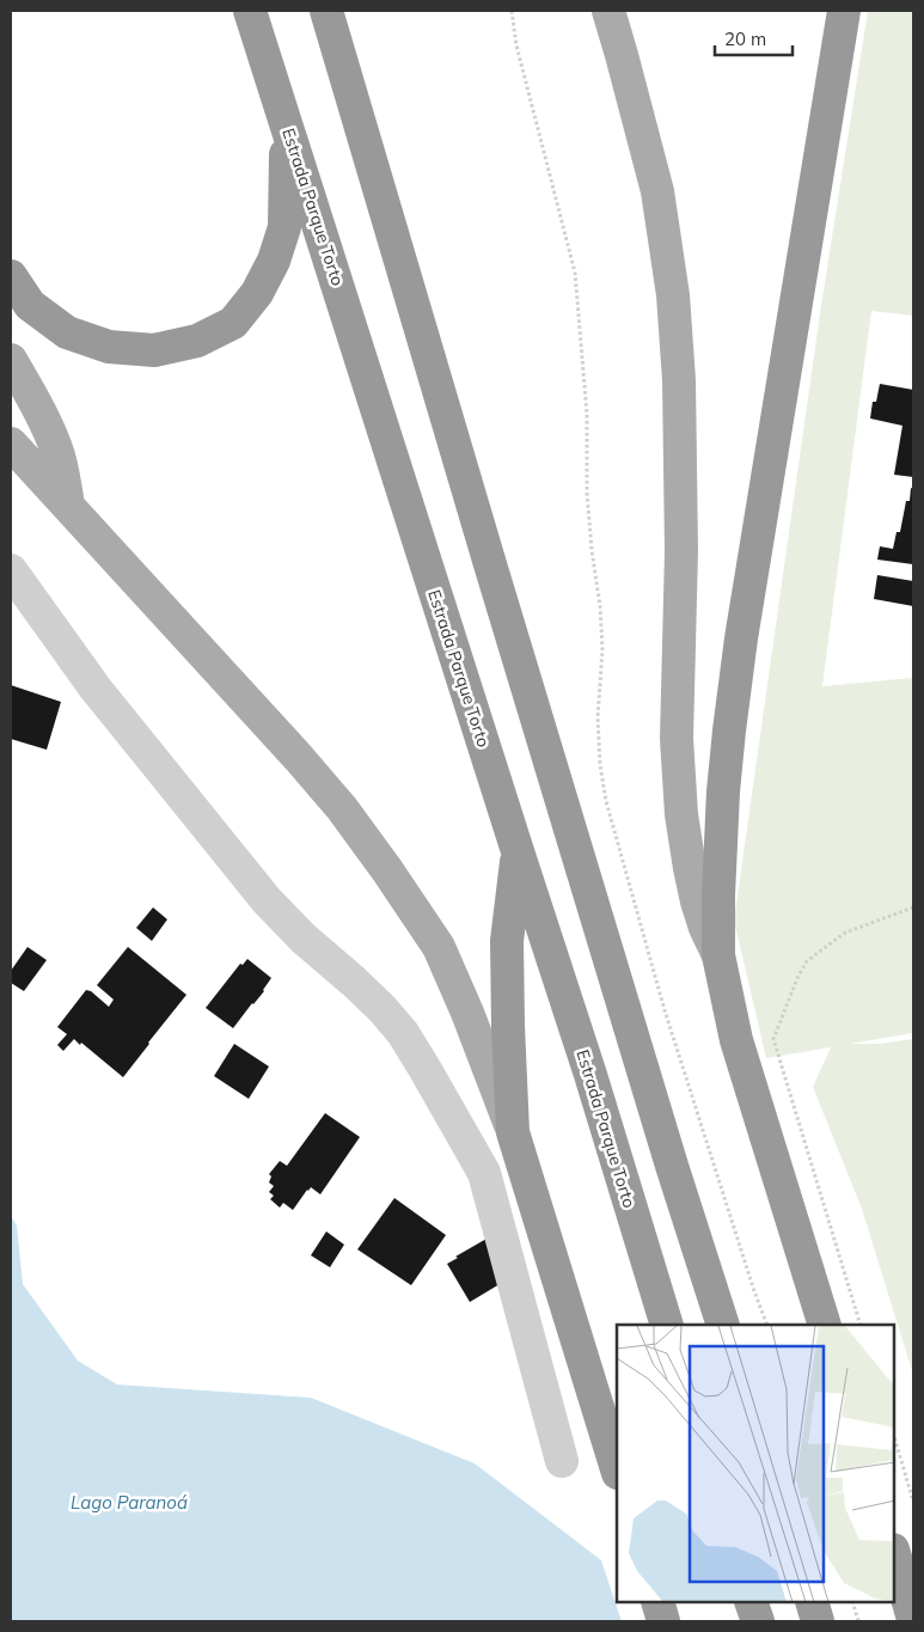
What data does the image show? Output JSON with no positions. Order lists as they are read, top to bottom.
{
  "streets": {
    "highway": ["Estrada Parque Torto"]
  },
  "water": ["Lago Paranoá"],
  "scale_bar": "20 m"
}
